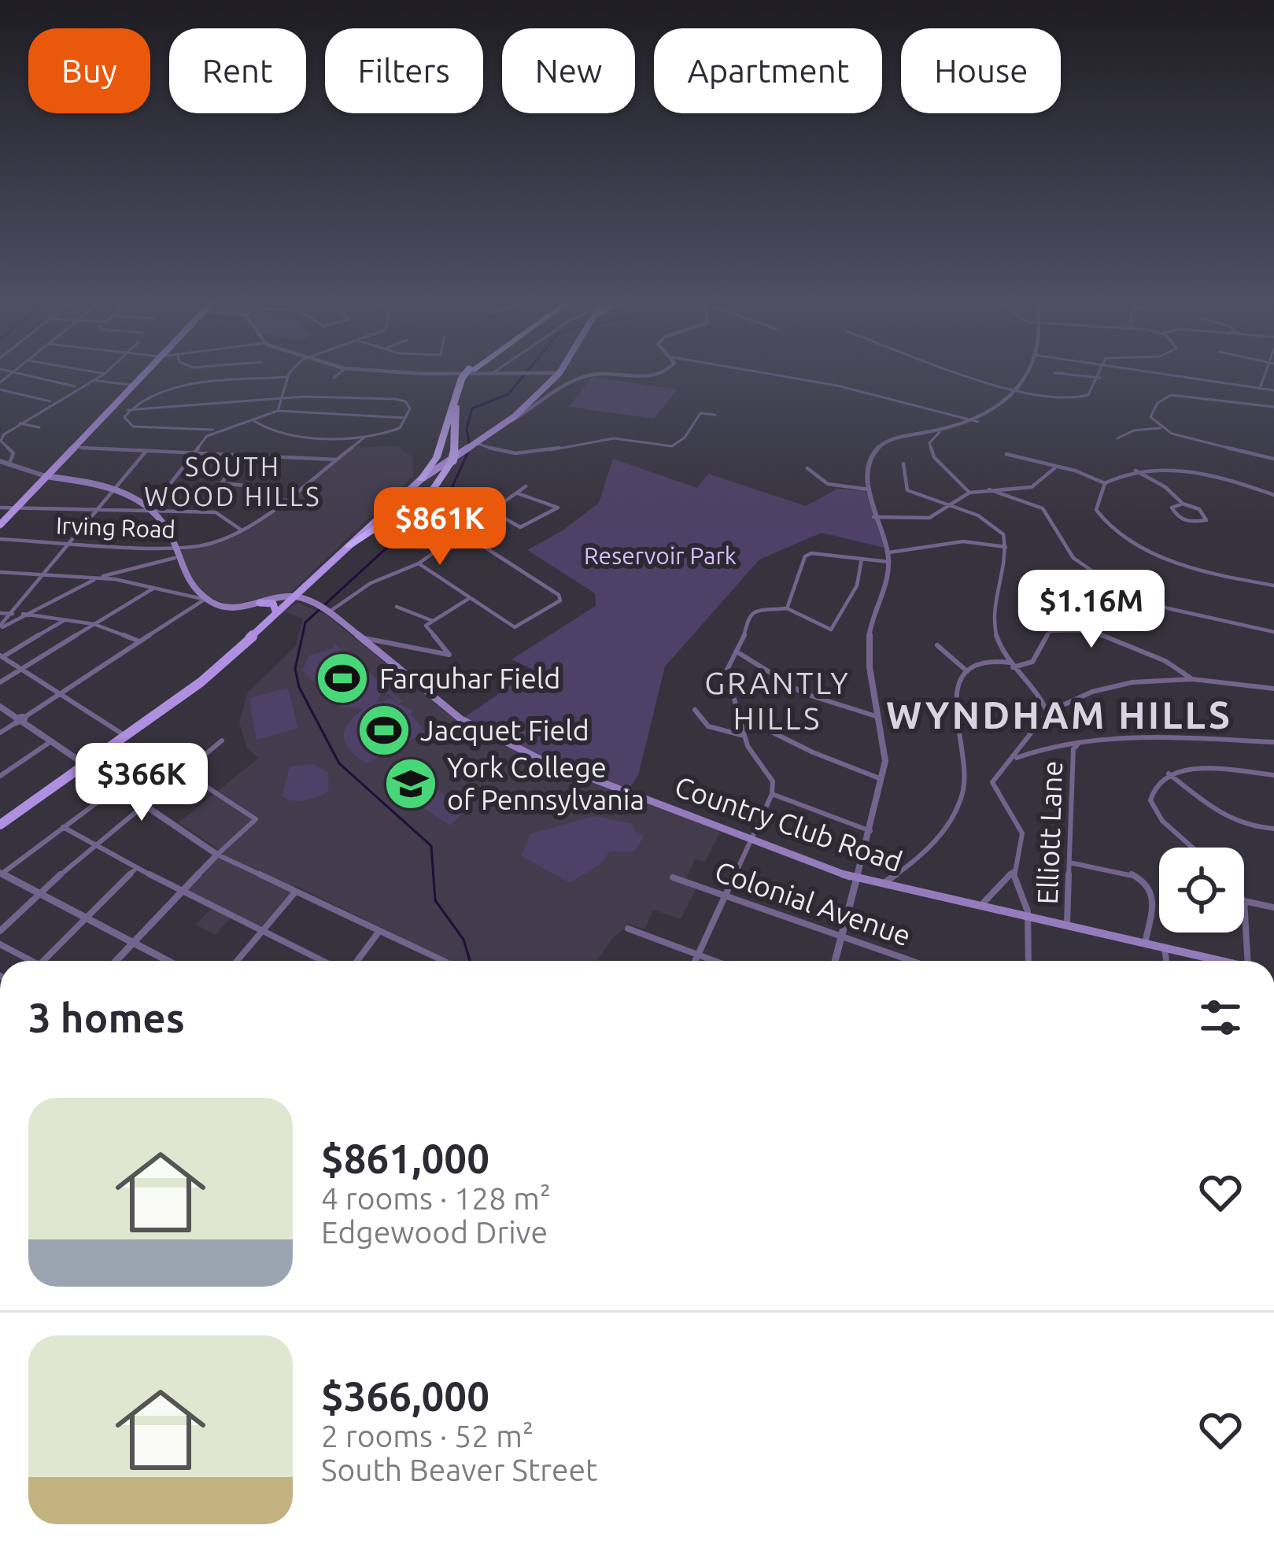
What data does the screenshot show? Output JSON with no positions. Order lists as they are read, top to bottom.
{
  "streets": {
    "main road": ["Country Club Road"],
    "street": ["Irving Road", "Elliott Lane", "Colonial Avenue"]
  },
  "crossings": [
    ["Country Club Road", "Elliott Lane"]
  ],
  "districts": ["SOUTH WOOD HILLS", "GRANTLY HILLS", "WYNDHAM HILLS"],
  "parks": ["Reservoir Park"],
  "places": {
    "sports": ["Farquhar Field", "Jacquet Field"],
    "school or university": ["York College of Pennsylvania"]
  },
  "page": {
    "chip": [
      "Buy",
      "Rent",
      "Filters",
      "New",
      "Apartment",
      "House"
    ],
    "price": ["$861K", "$1.16M", "$366K"],
    "heading": "3 homes",
    "list": [
      {
        "name": "$861,000",
        "note": "4 rooms · 128 m² · Edgewood Drive"
      },
      {
        "name": "$366,000",
        "note": "2 rooms · 52 m² · South Beaver Street"
      }
    ]
  }
}
